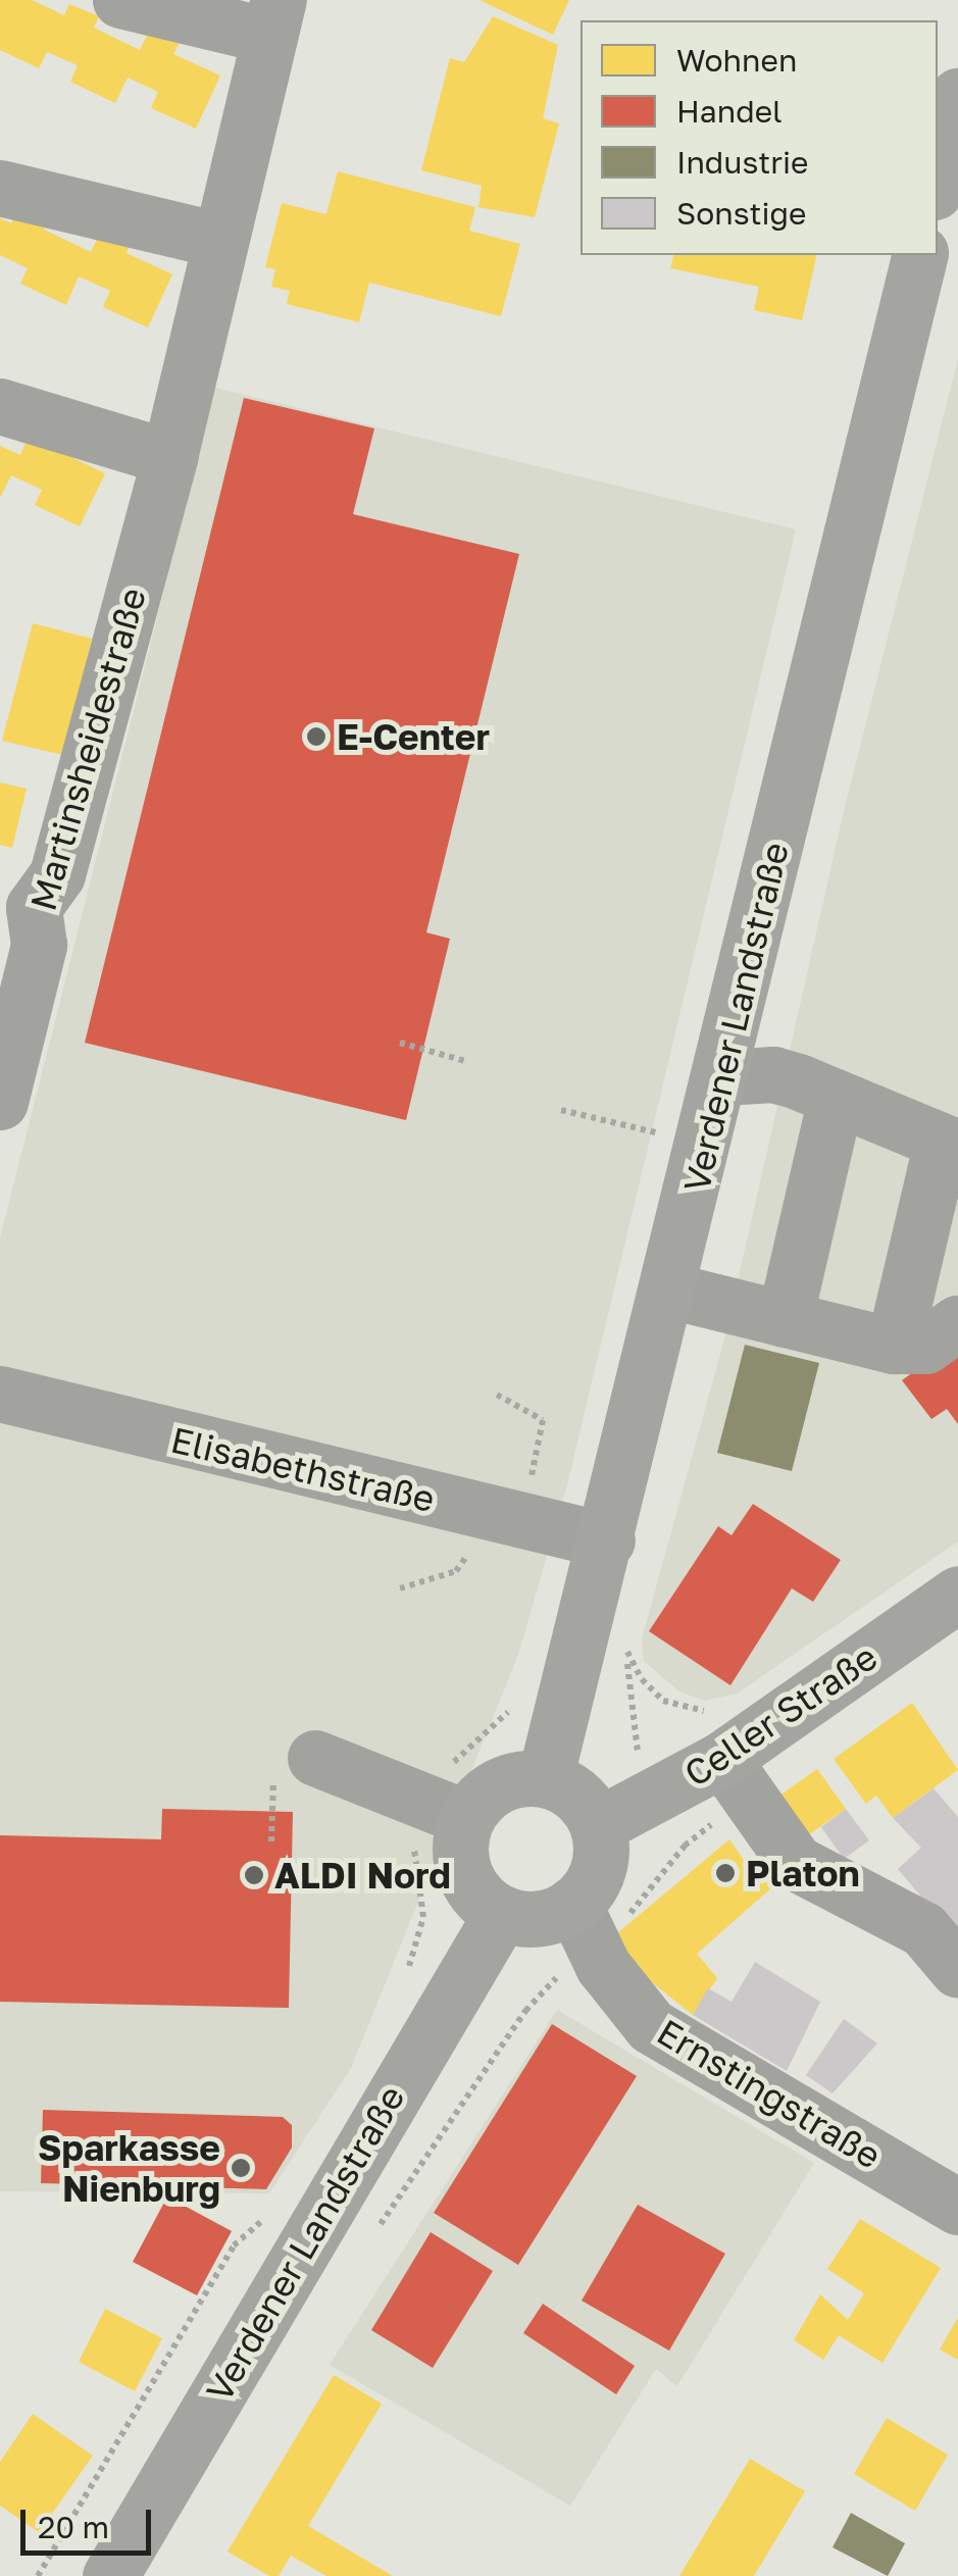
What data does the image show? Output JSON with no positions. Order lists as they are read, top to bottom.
{
  "streets": {
    "main road": ["Verdener Landstraße", "Celler Straße"],
    "street": ["Martinsheidestraße", "Elisabethstraße", "Ernstingstraße"]
  },
  "crossings": [
    ["Verdener Landstraße", "Elisabethstraße"],
    ["Verdener Landstraße", "Celler Straße"],
    ["Verdener Landstraße", "Ernstingstraße"],
    ["Celler Straße", "Ernstingstraße"]
  ],
  "places": [
    "E-Center",
    "Platon",
    "ALDI Nord",
    "Sparkasse Nienburg"
  ],
  "legend": [
    "Wohnen",
    "Handel",
    "Industrie",
    "Sonstige"
  ],
  "scale_bar": "20 m"
}
